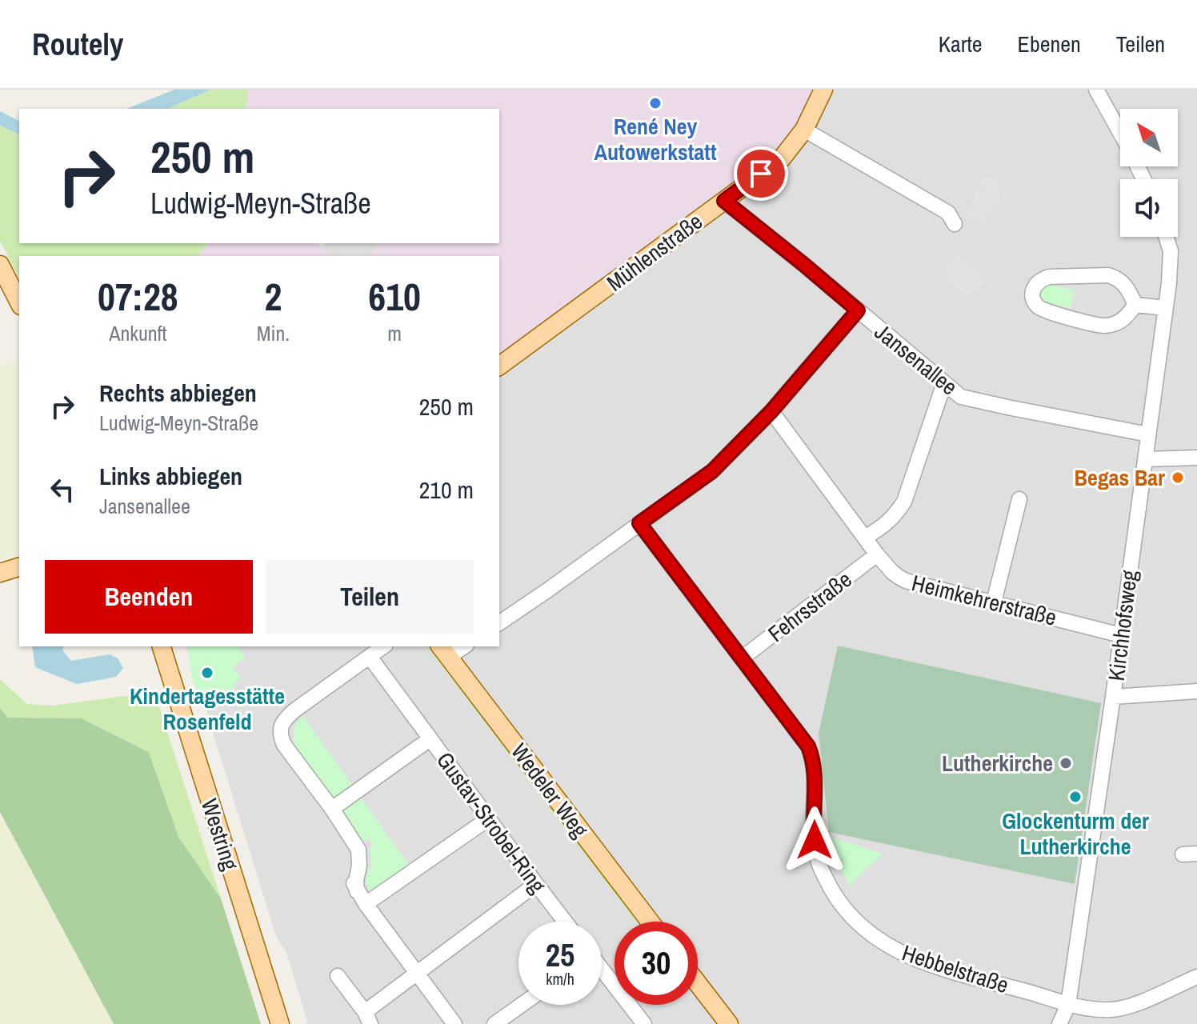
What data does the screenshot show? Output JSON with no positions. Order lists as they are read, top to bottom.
{
  "streets": {
    "main road": ["Mühlenstraße", "Wedeler Weg", "Westring"],
    "street": [
      "Jansenallee",
      "Heimkehrerstraße",
      "Fehrsstraße",
      "Kirchhofsweg",
      "Gustav-Strobel-Ring",
      "Hebbelstraße"
    ]
  },
  "crossings": [
    ["Mühlenstraße", "Jansenallee"],
    ["Jansenallee", "Kirchhofsweg"],
    ["Heimkehrerstraße", "Fehrsstraße"],
    ["Heimkehrerstraße", "Kirchhofsweg"],
    ["Fehrsstraße", "Hebbelstraße"],
    ["Kirchhofsweg", "Hebbelstraße"]
  ],
  "places": [
    "René Ney Autowerkstatt",
    "Begas Bar",
    "Kindertagesstätte Rosenfeld",
    "Lutherkirche",
    "Glockenturm der Lutherkirche"
  ],
  "north": "top left",
  "page": {
    "header": "Routely",
    "nav": ["Karte", "Ebenen", "Teilen"],
    "turn": ["250 m", "Ludwig-Meyn-Straße"],
    "eta": [
      "07:28",
      "Ankunft",
      "2",
      "Min.",
      "610",
      "m"
    ],
    "list": [
      {
        "name": "Rechts abbiegen",
        "note": "Ludwig-Meyn-Straße",
        "value": "250 m"
      },
      {
        "name": "Links abbiegen",
        "note": "Jansenallee",
        "value": "210 m"
      }
    ],
    "buttons": ["Beenden", "Teilen"],
    "speed": "25 km/h",
    "limit": "30"
  }
}
